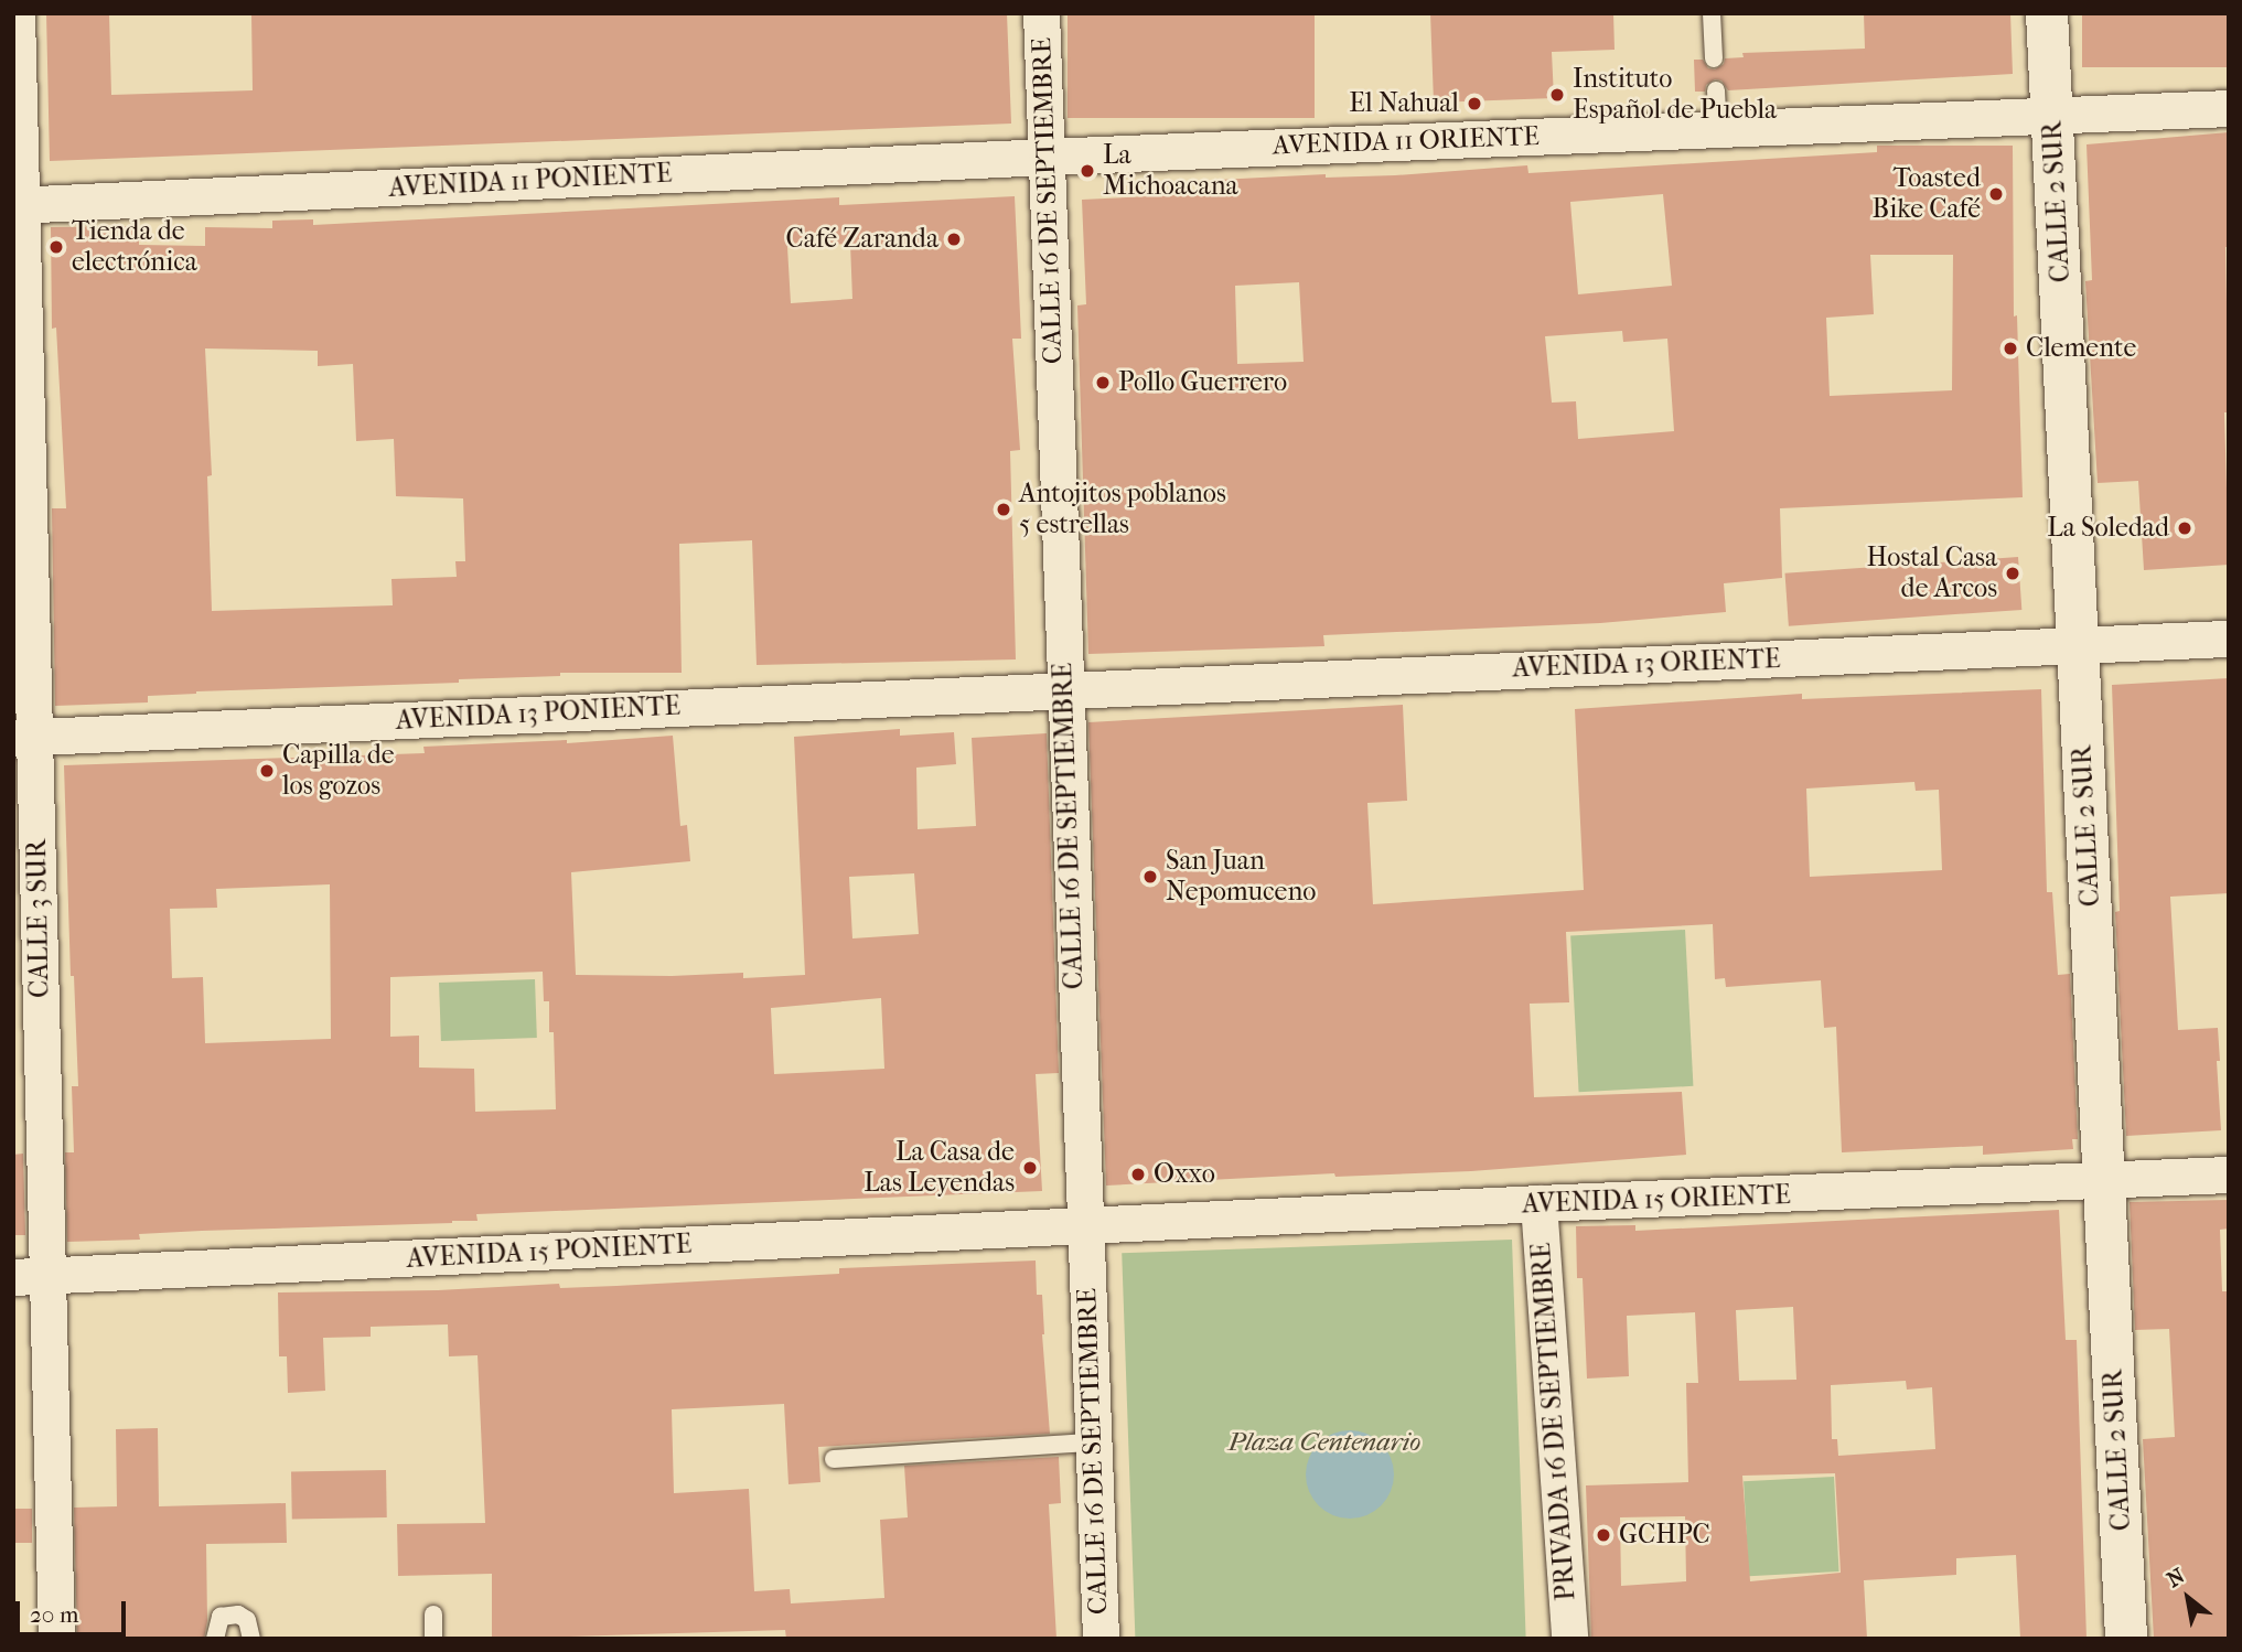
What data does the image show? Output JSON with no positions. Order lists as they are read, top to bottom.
{
  "streets": {
    "street": [
      "AVENIDA 11 ORIENTE",
      "AVENIDA 11 PONIENTE",
      "CALLE 16 DE SEPTIEMBRE",
      "CALLE 2 SUR",
      "AVENIDA 13 ORIENTE",
      "AVENIDA 13 PONIENTE",
      "CALLE 3 SUR",
      "AVENIDA 15 ORIENTE",
      "AVENIDA 15 PONIENTE",
      "PRIVADA 16 DE SEPTIEMBRE"
    ]
  },
  "crossings": [
    ["AVENIDA 11 ORIENTE", "AVENIDA 11 PONIENTE"],
    ["AVENIDA 11 ORIENTE", "CALLE 16 DE SEPTIEMBRE"],
    ["AVENIDA 11 ORIENTE", "CALLE 2 SUR"],
    ["AVENIDA 11 PONIENTE", "CALLE 16 DE SEPTIEMBRE"],
    ["AVENIDA 11 PONIENTE", "CALLE 3 SUR"],
    ["CALLE 16 DE SEPTIEMBRE", "AVENIDA 13 ORIENTE"],
    ["CALLE 16 DE SEPTIEMBRE", "AVENIDA 13 PONIENTE"],
    ["CALLE 16 DE SEPTIEMBRE", "AVENIDA 15 ORIENTE"],
    ["CALLE 16 DE SEPTIEMBRE", "AVENIDA 15 PONIENTE"],
    ["CALLE 2 SUR", "AVENIDA 13 ORIENTE"],
    ["CALLE 2 SUR", "AVENIDA 15 ORIENTE"],
    ["AVENIDA 13 ORIENTE", "AVENIDA 13 PONIENTE"],
    ["AVENIDA 13 PONIENTE", "CALLE 3 SUR"],
    ["CALLE 3 SUR", "AVENIDA 15 PONIENTE"],
    ["AVENIDA 15 ORIENTE", "AVENIDA 15 PONIENTE"],
    ["AVENIDA 15 ORIENTE", "PRIVADA 16 DE SEPTIEMBRE"]
  ],
  "parks": ["Plaza Centenario"],
  "places": [
    "Instituto Español de Puebla",
    "El Nahual",
    "La Michoacana",
    "Toasted Bike Café",
    "Café Zaranda",
    "Tienda de electrónica",
    "Clemente",
    "Pollo Guerrero",
    "Antojitos poblanos 5 estrellas",
    "La Soledad",
    "Hostal Casa de Arcos",
    "Capilla de los gozos",
    "San Juan Nepomuceno",
    "La Casa de Las Leyendas",
    "Oxxo",
    "GCHPC"
  ],
  "scale_bar": "20 m",
  "north": "top left"
}
